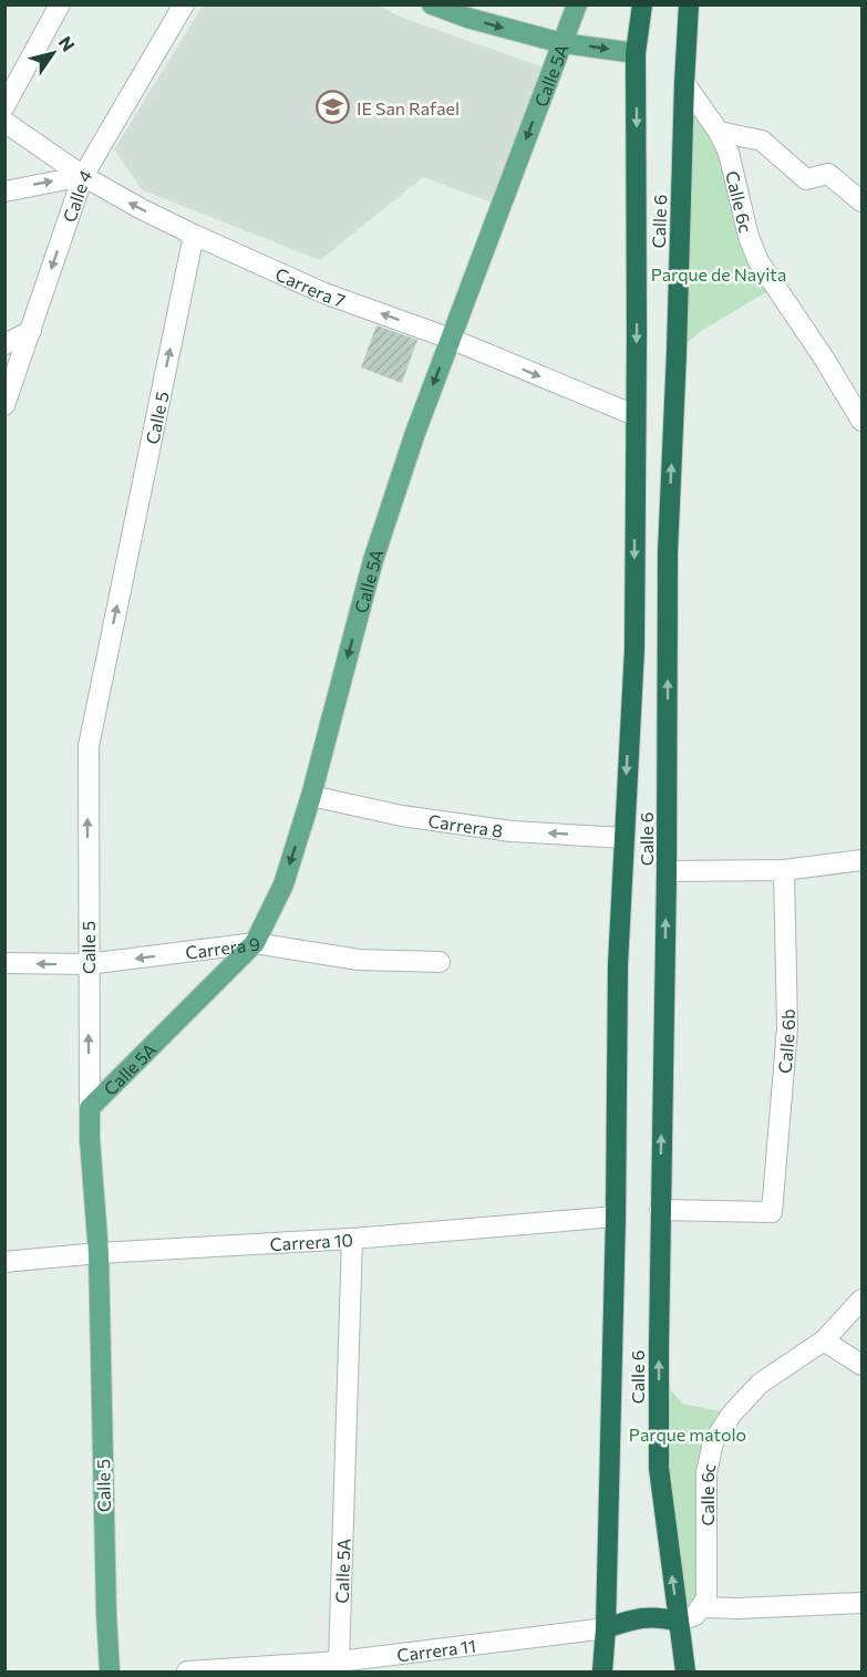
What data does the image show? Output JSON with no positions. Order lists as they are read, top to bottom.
{
  "streets": {
    "highway": ["Calle 6"],
    "main road": ["Calle 5A", "Calle 5"],
    "street": [
      "Calle 4",
      "Calle 6c",
      "Carrera 7",
      "Carrera 8",
      "Carrera 9",
      "Calle 6b",
      "Carrera 10",
      "Carrera 11"
    ]
  },
  "crossings": [
    ["Calle 5A", "Carrera 7"],
    ["Calle 5A", "Calle 5"],
    ["Calle 5A", "Carrera 8"],
    ["Calle 5A", "Carrera 9"],
    ["Calle 5A", "Carrera 10"],
    ["Calle 5A", "Carrera 11"],
    ["Calle 4", "Carrera 7"],
    ["Calle 6c", "Calle 6"],
    ["Calle 6", "Carrera 7"],
    ["Calle 6", "Carrera 8"],
    ["Calle 6", "Calle 6b"],
    ["Calle 6", "Carrera 10"],
    ["Calle 6", "Carrera 11"],
    ["Carrera 7", "Calle 5"],
    ["Calle 5", "Carrera 9"],
    ["Calle 5", "Carrera 10"]
  ],
  "one_way": [
    "Calle 5A",
    "Calle 4",
    "Calle 5",
    "Carrera 8",
    "Carrera 9"
  ],
  "parks": ["Parque de Nayita", "Parque matolo"],
  "places": {
    "school or university": ["IE San Rafael"]
  },
  "north": "top right"
}
